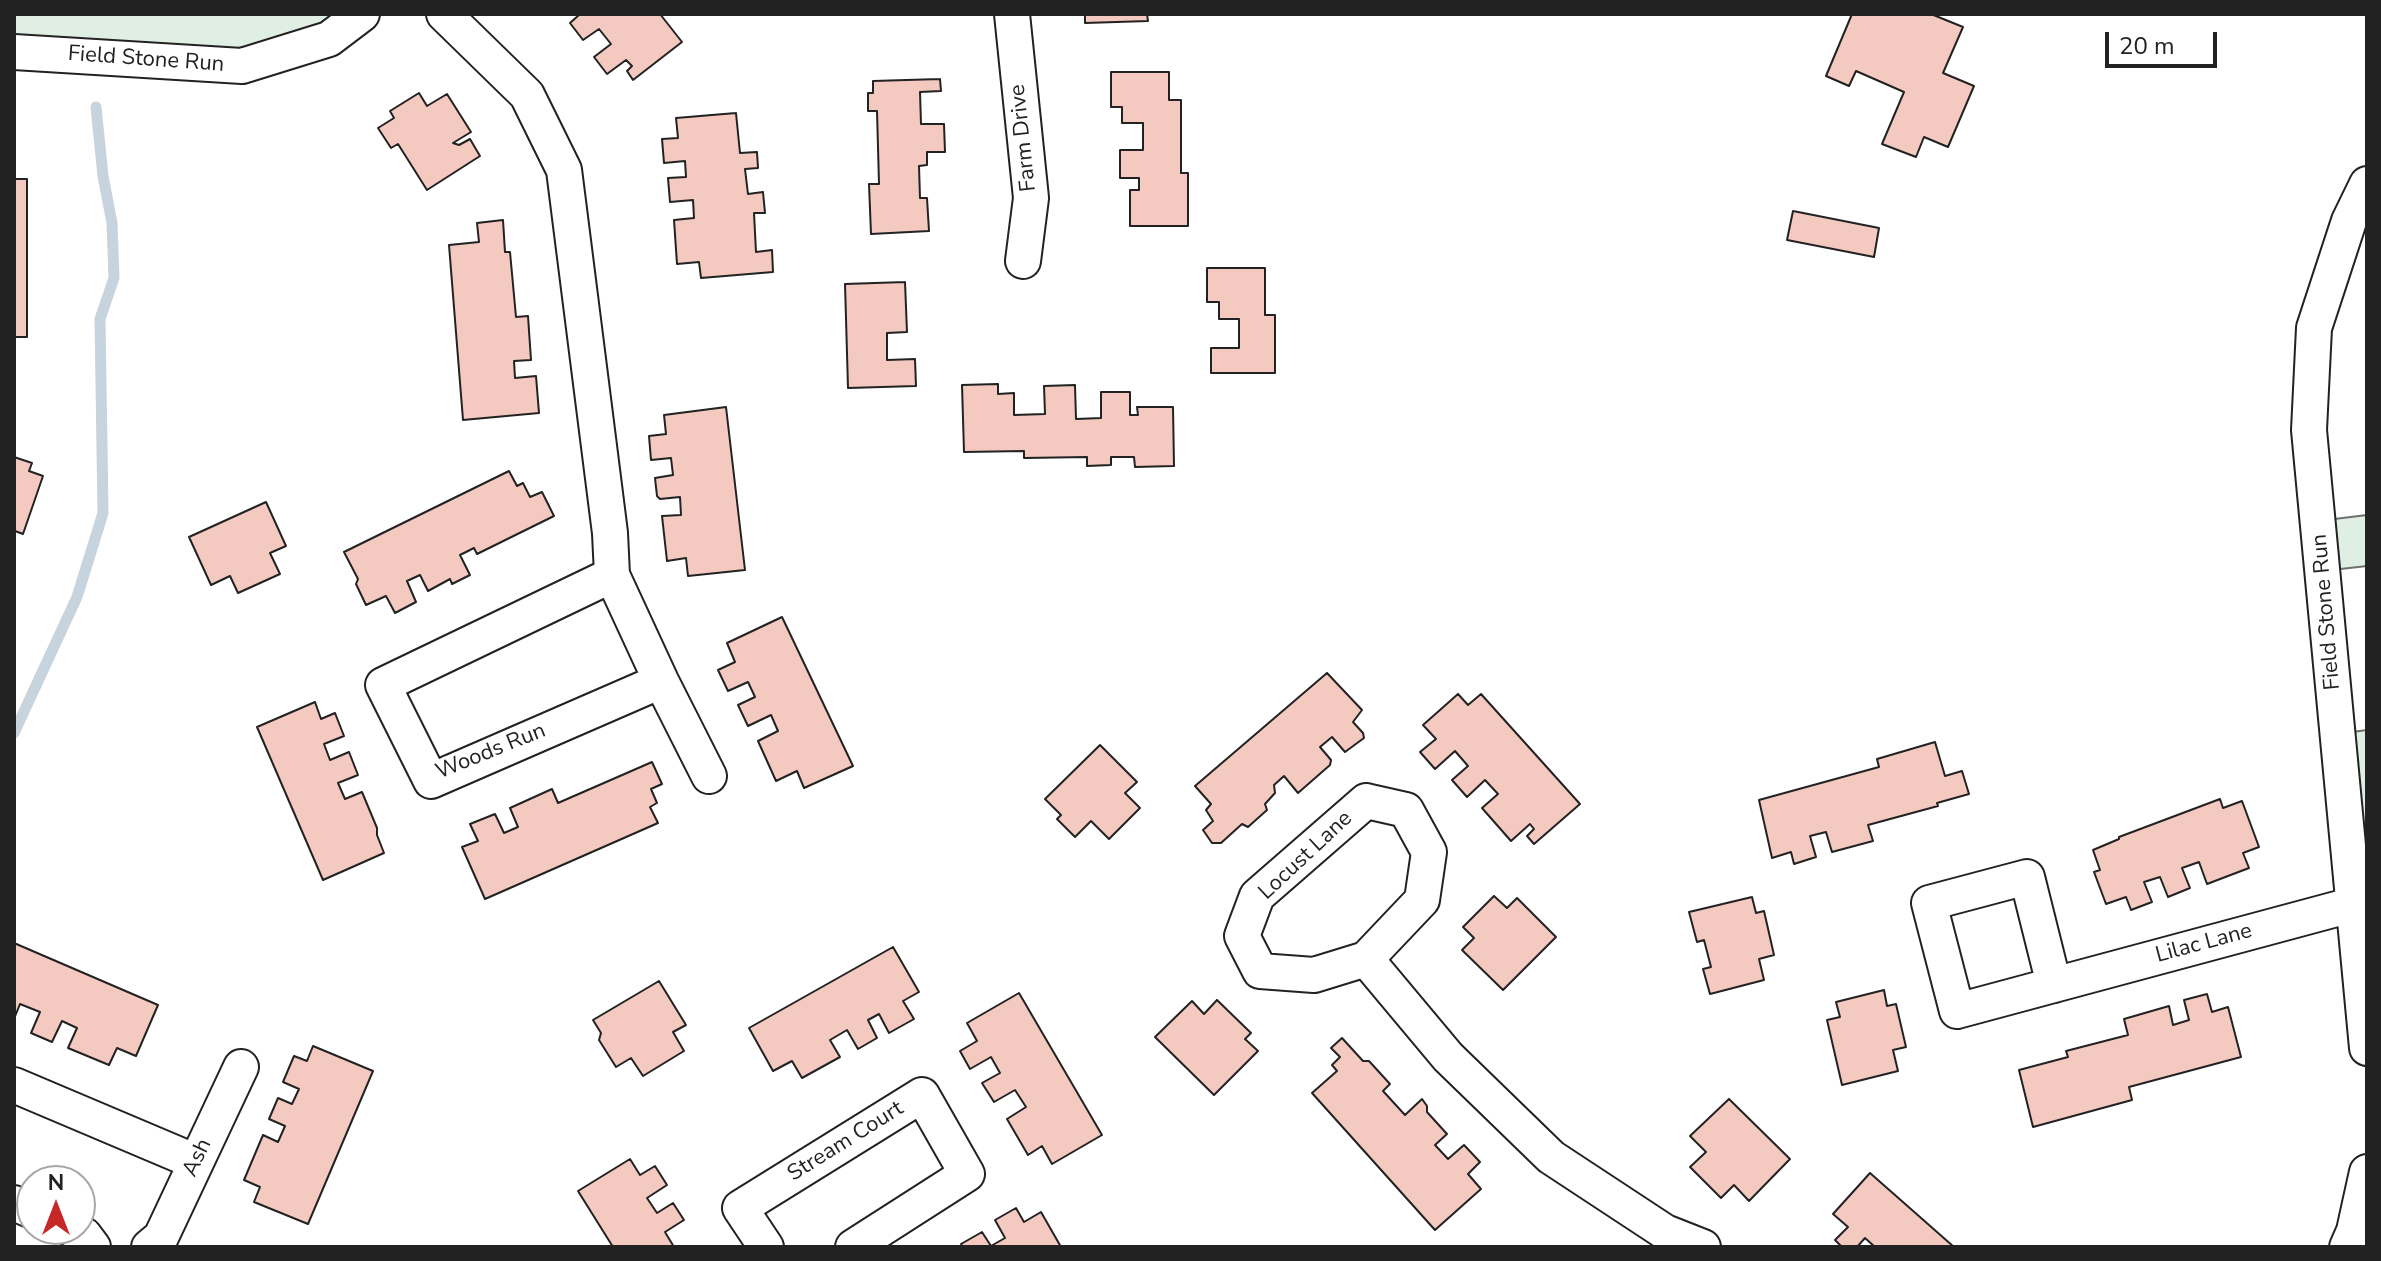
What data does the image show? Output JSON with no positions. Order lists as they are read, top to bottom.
{
  "streets": {
    "street": [
      "Field Stone Run",
      "Farm Drive",
      "Woods Run",
      "Locust Lane",
      "Lilac Lane",
      "Stream Court",
      "Ash"
    ]
  },
  "crossings": [
    ["Field Stone Run", "Lilac Lane"]
  ],
  "scale_bar": "20 m",
  "north": "top"
}
